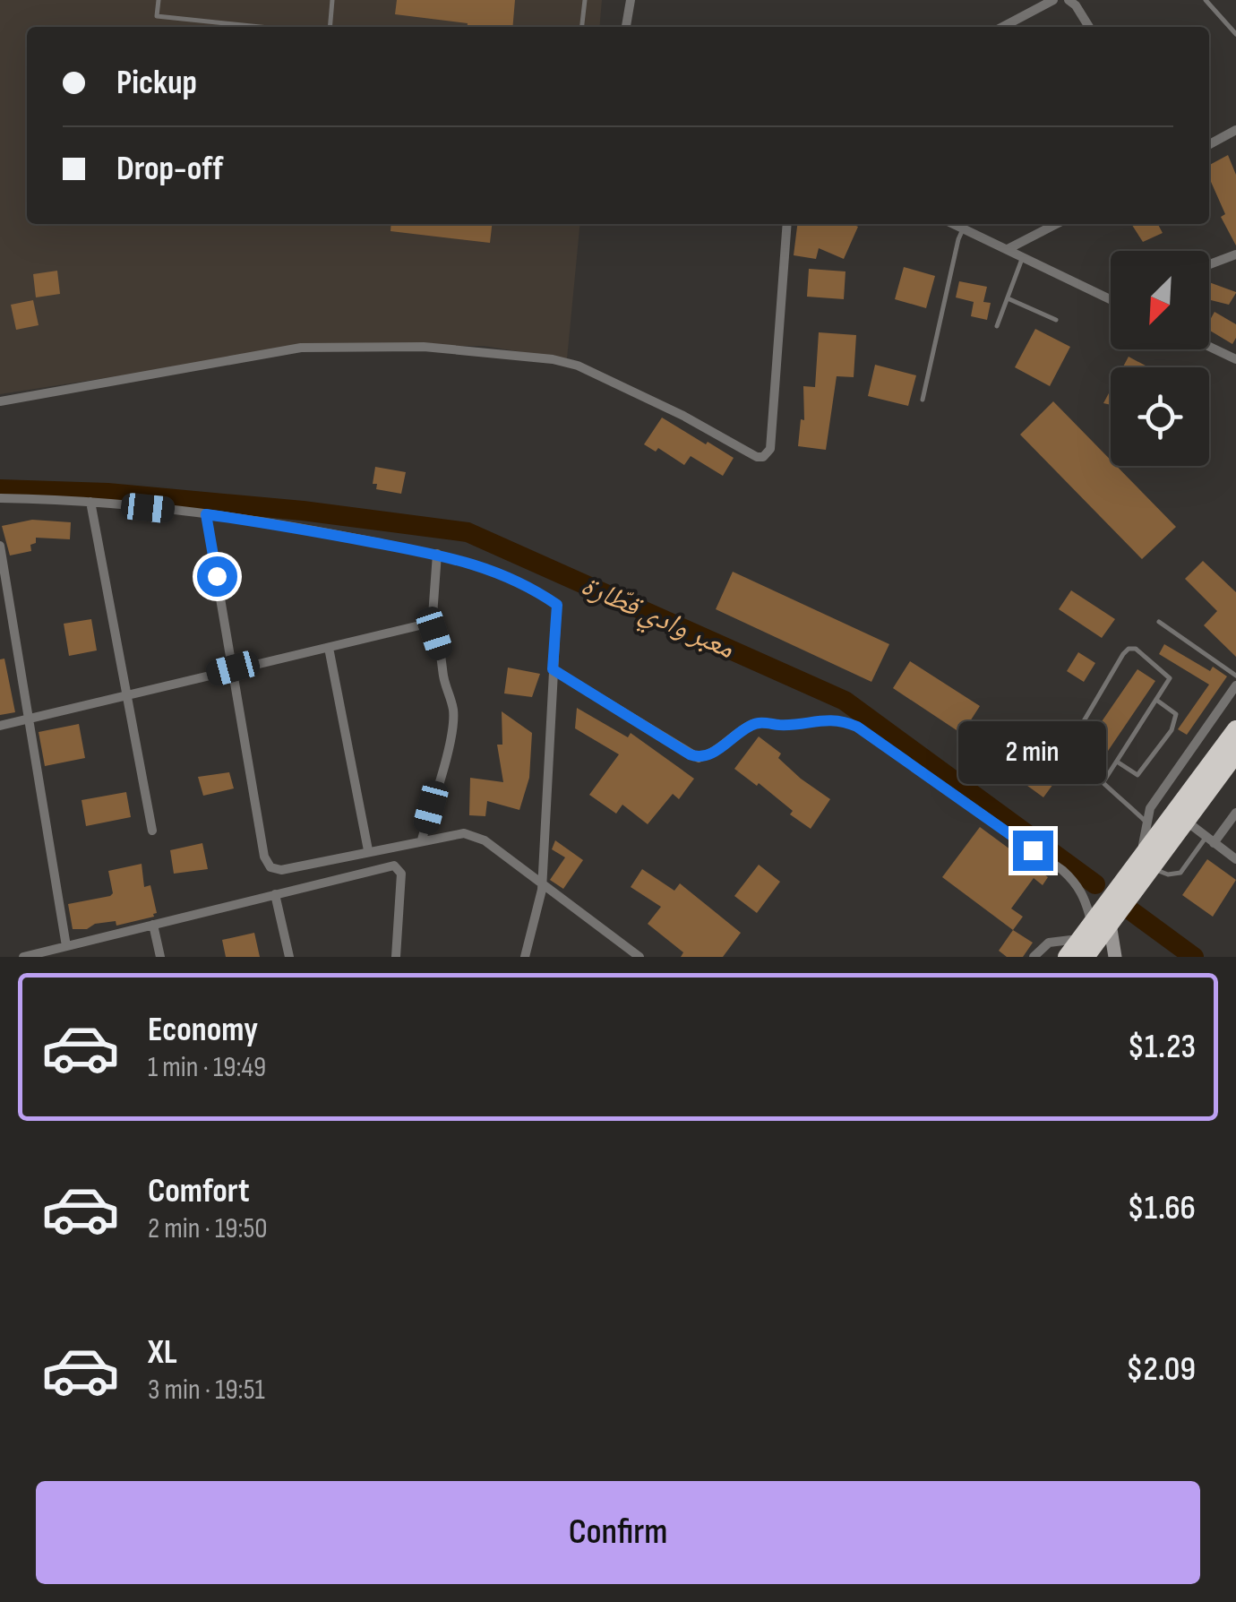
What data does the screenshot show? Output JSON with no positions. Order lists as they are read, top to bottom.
{
  "water": ["معبر وادي قطّارة"],
  "north": "bottom left",
  "page": {
    "banner": ["Pickup", "Drop-off"],
    "bubble": "2 min",
    "list": [
      {
        "name": "Economy",
        "note": "1 min · 19:49",
        "value": "$1.23"
      },
      {
        "name": "Comfort",
        "note": "2 min · 19:50",
        "value": "$1.66"
      },
      {
        "name": "XL",
        "note": "3 min · 19:51",
        "value": "$2.09"
      }
    ],
    "buttons": "Confirm"
  }
}
